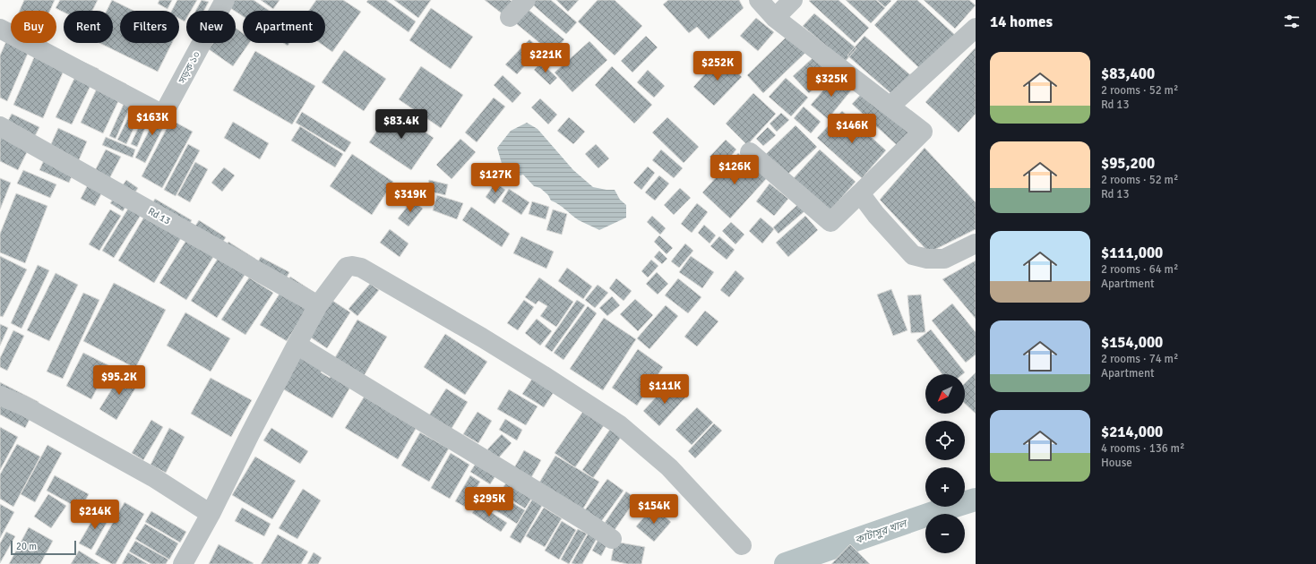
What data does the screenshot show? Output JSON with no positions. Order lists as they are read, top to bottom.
{
  "streets": {
    "street": ["সড়ক ১০", "Rd 13"]
  },
  "water": ["কাটাসুর খাল"],
  "scale_bar": "20 m",
  "north": "bottom left",
  "page": {
    "heading": "14 homes",
    "chip": [
      "Buy",
      "Rent",
      "Filters",
      "New",
      "Apartment"
    ],
    "price": [
      "$221K",
      "$252K",
      "$325K",
      "$163K",
      "$83.4K",
      "$146K",
      "$126K",
      "$127K",
      "$319K",
      "$95.2K",
      "$111K",
      "$295K",
      "$154K",
      "$214K"
    ],
    "list": [
      {
        "name": "$83,400",
        "note": "2 rooms · 52 m² · Rd 13"
      },
      {
        "name": "$95,200",
        "note": "2 rooms · 52 m² · Rd 13"
      },
      {
        "name": "$111,000",
        "note": "2 rooms · 64 m² · Apartment"
      },
      {
        "name": "$154,000",
        "note": "2 rooms · 74 m² · Apartment"
      },
      {
        "name": "$214,000",
        "note": "4 rooms · 136 m² · House"
      }
    ],
    "map_buttons": ["+", "−"],
    "scale": "20 m"
  }
}
